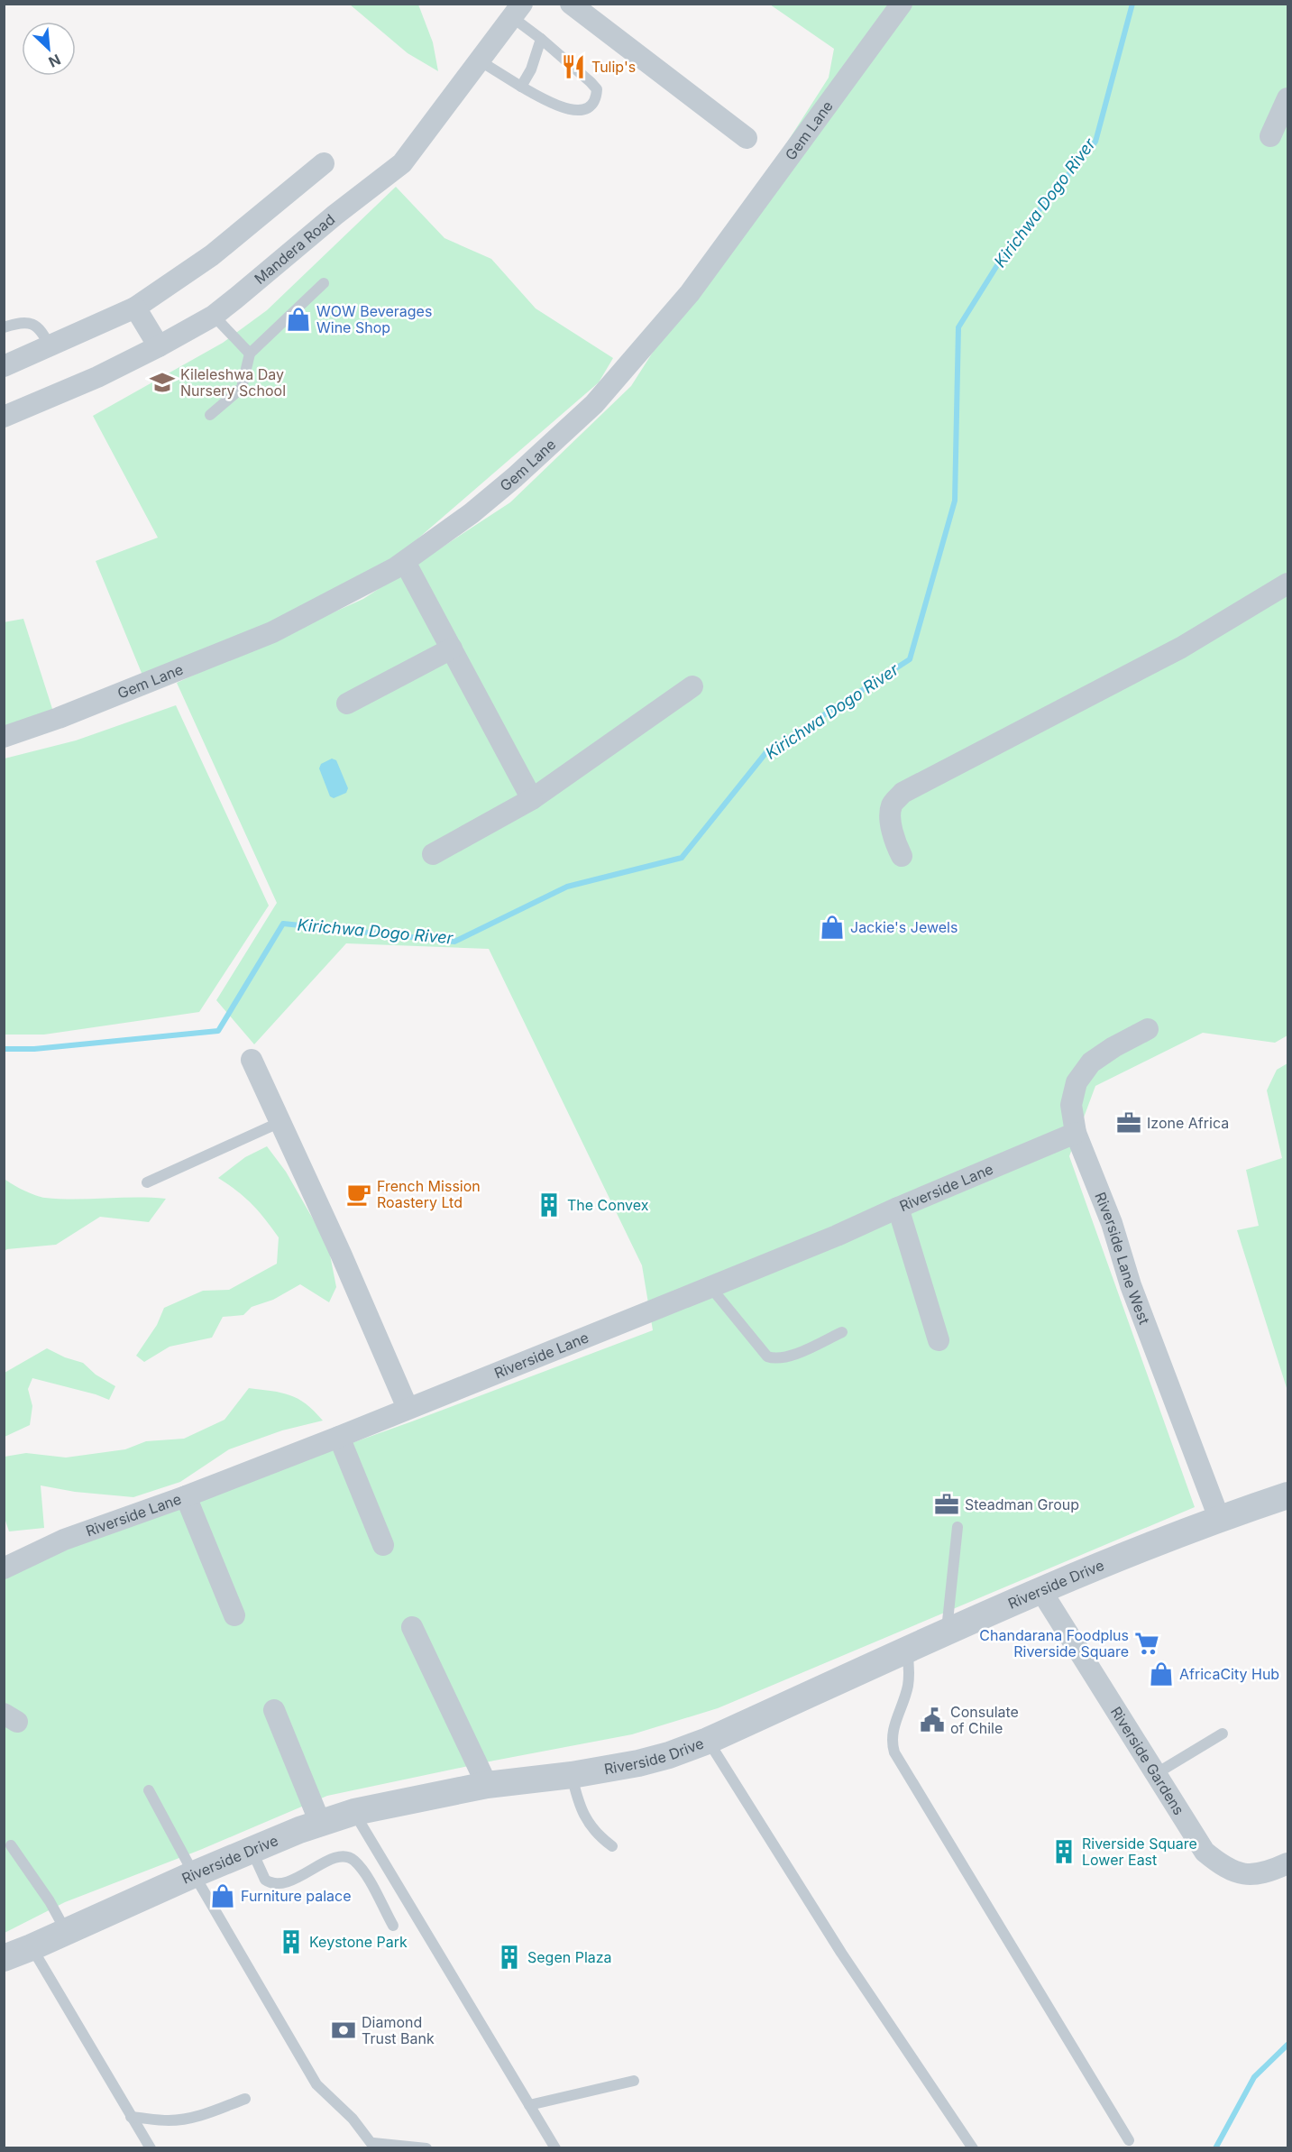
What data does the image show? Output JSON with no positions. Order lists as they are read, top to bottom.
{
  "streets": {
    "street": [
      "Gem Lane",
      "Mandera Road",
      "Riverside Lane",
      "Riverside Lane West",
      "Riverside Drive",
      "Riverside Gardens"
    ]
  },
  "crossings": [
    ["Riverside Lane", "Riverside Lane West"],
    ["Riverside Lane West", "Riverside Drive"],
    ["Riverside Drive", "Riverside Gardens"]
  ],
  "water": ["Kirichwa Dogo River"],
  "places": {
    "restaurant": ["Tulip's"],
    "shop": [
      "WOW Beverages Wine Shop",
      "Jackie's Jewels",
      "AfricaCity Hub",
      "Furniture palace"
    ],
    "school or university": ["Kileleshwa Day Nursery School"],
    "office": ["Izone Africa", "Steadman Group"],
    "cafe": ["French Mission Roastery Ltd"],
    "building": [
      "The Convex",
      "Riverside Square Lower East",
      "Keystone Park",
      "Segen Plaza"
    ],
    "supermarket": ["Chandarana Foodplus Riverside Square"],
    "public building": ["Consulate of Chile"],
    "bank": ["Diamond Trust Bank"]
  },
  "north": "bottom right"
}
